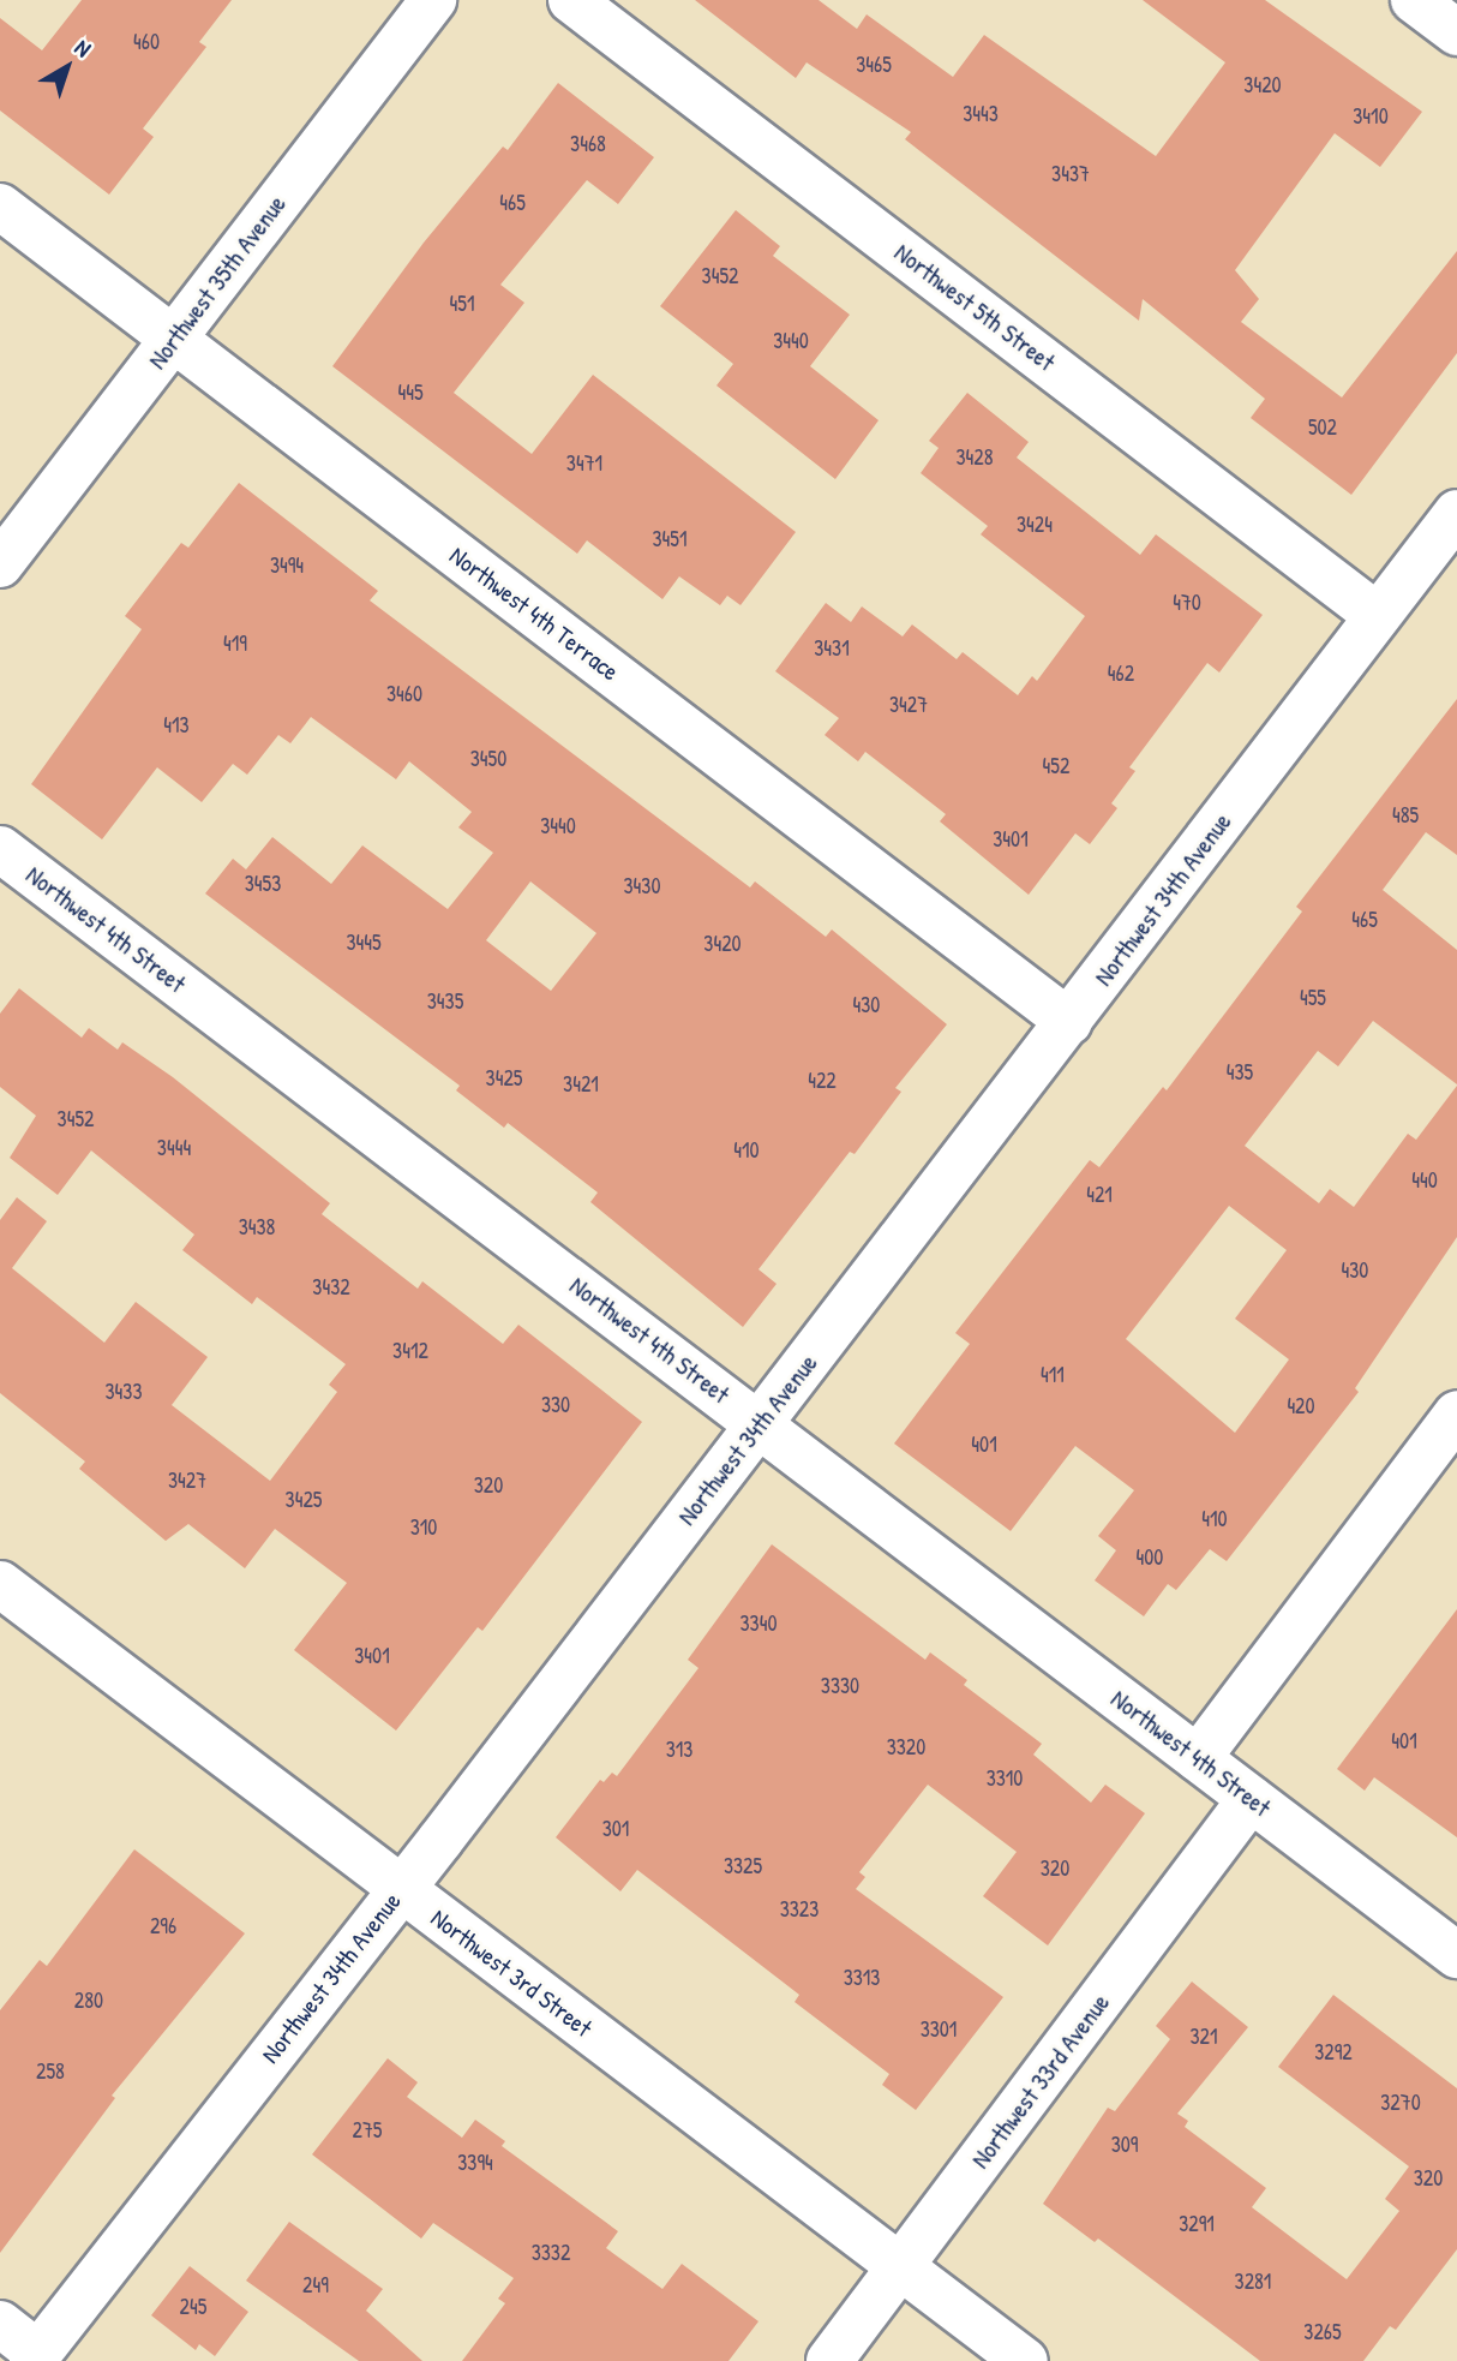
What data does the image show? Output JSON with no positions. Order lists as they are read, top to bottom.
{
  "streets": {
    "street": [
      "Northwest 35th Avenue",
      "Northwest 5th Street",
      "Northwest 4th Terrace",
      "Northwest 34th Avenue",
      "Northwest 4th Street",
      "Northwest 3rd Street",
      "Northwest 33rd Avenue"
    ]
  },
  "crossings": [
    ["Northwest 35th Avenue", "Northwest 4th Terrace"],
    ["Northwest 5th Street", "Northwest 34th Avenue"],
    ["Northwest 4th Terrace", "Northwest 34th Avenue"],
    ["Northwest 34th Avenue", "Northwest 4th Street"],
    ["Northwest 34th Avenue", "Northwest 3rd Street"],
    ["Northwest 4th Street", "Northwest 33rd Avenue"],
    ["Northwest 3rd Street", "Northwest 33rd Avenue"]
  ],
  "house_numbers": [
    "460",
    "3465",
    "3420",
    "3443",
    "3410",
    "3468",
    "3437",
    "465",
    "3452",
    "451",
    "3440",
    "445",
    "502",
    "3428",
    "3471",
    "3424",
    "3451",
    "3494",
    "470",
    "419",
    "3431",
    "462",
    "3460",
    "3427",
    "413",
    "3450",
    "452",
    "485",
    "3440",
    "3401",
    "3453",
    "3430",
    "465",
    "3445",
    "3420",
    "455",
    "3435",
    "430",
    "435",
    "3425",
    "422",
    "3421",
    "3452",
    "3444",
    "410",
    "440",
    "421",
    "3438",
    "430",
    "3432",
    "3412",
    "411",
    "3433",
    "330",
    "420",
    "401",
    "3427",
    "320",
    "3425",
    "410",
    "310",
    "400",
    "3340",
    "3401",
    "3330",
    "401",
    "3320",
    "313",
    "3310",
    "301",
    "3325",
    "320",
    "3323",
    "296",
    "3313",
    "280",
    "3301",
    "321",
    "3292",
    "258",
    "3270",
    "275",
    "309",
    "3394",
    "320",
    "3291",
    "3332",
    "3281",
    "249",
    "245",
    "3265"
  ],
  "north": "top right"
}
